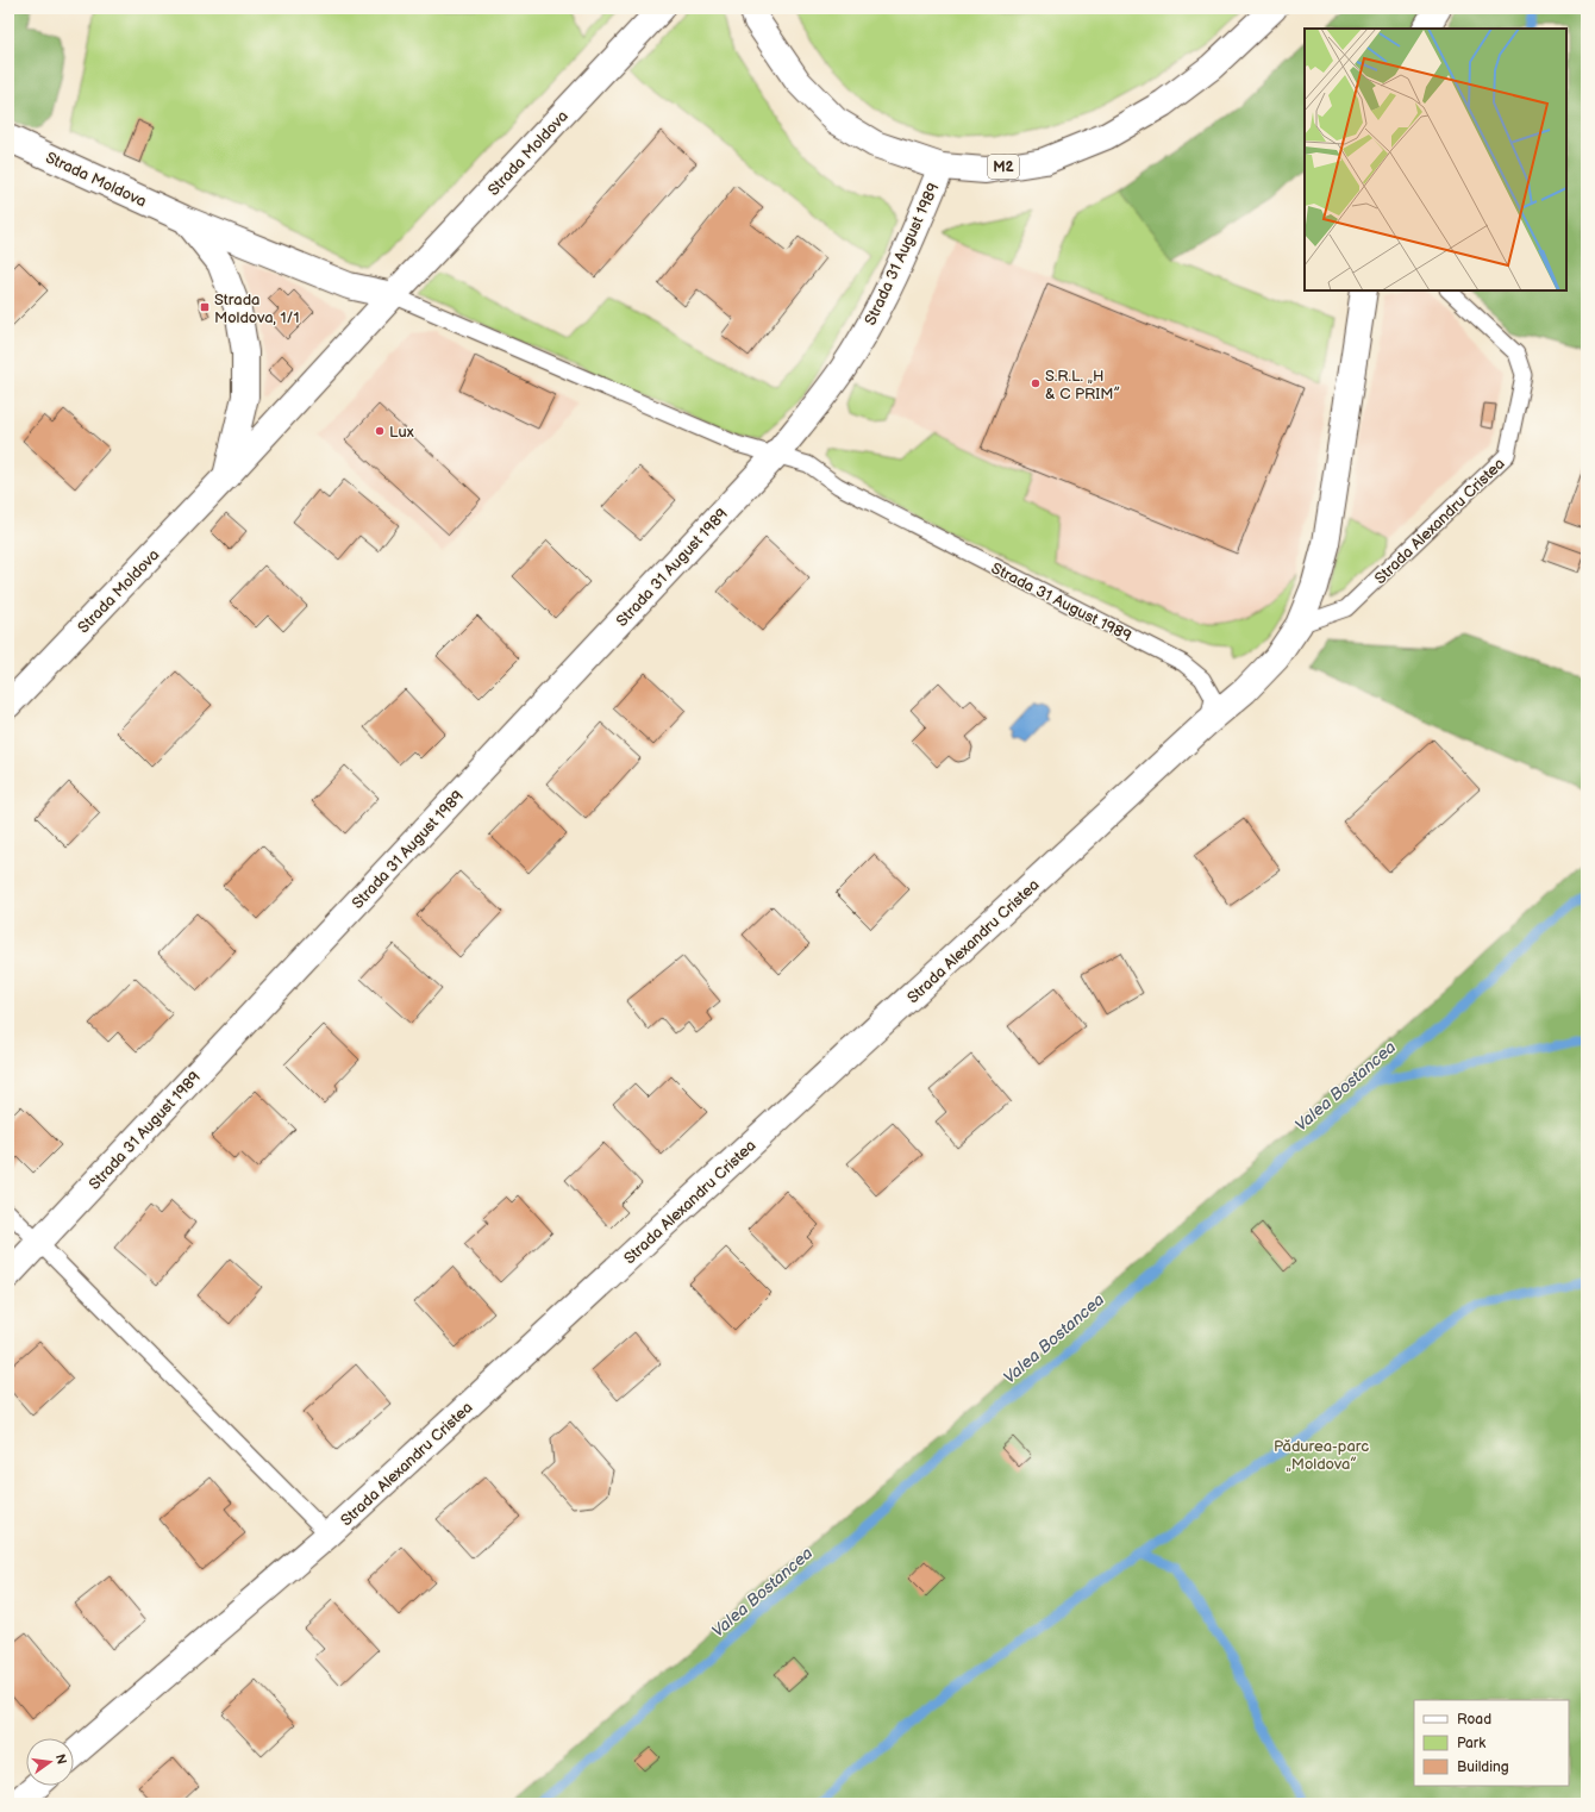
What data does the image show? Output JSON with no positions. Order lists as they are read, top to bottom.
{
  "streets": {
    "main road": [
      "Strada Moldova",
      "M2",
      "Strada 31 August 1989",
      "Strada Alexandru Cristea"
    ]
  },
  "crossings": [
    ["Strada Moldova", "Strada 31 August 1989"],
    ["M2", "Strada 31 August 1989"],
    ["Strada 31 August 1989", "Strada Alexandru Cristea"]
  ],
  "water": ["Valea Bostancea"],
  "parks": ["Pădurea-parc „Moldova”"],
  "places": {
    "transit": ["Strada Moldova, 1/1"],
    "other": ["S.R.L. „H & C PRIM”", "Lux"]
  },
  "legend": ["Road", "Park", "Building"],
  "north": "right"
}
